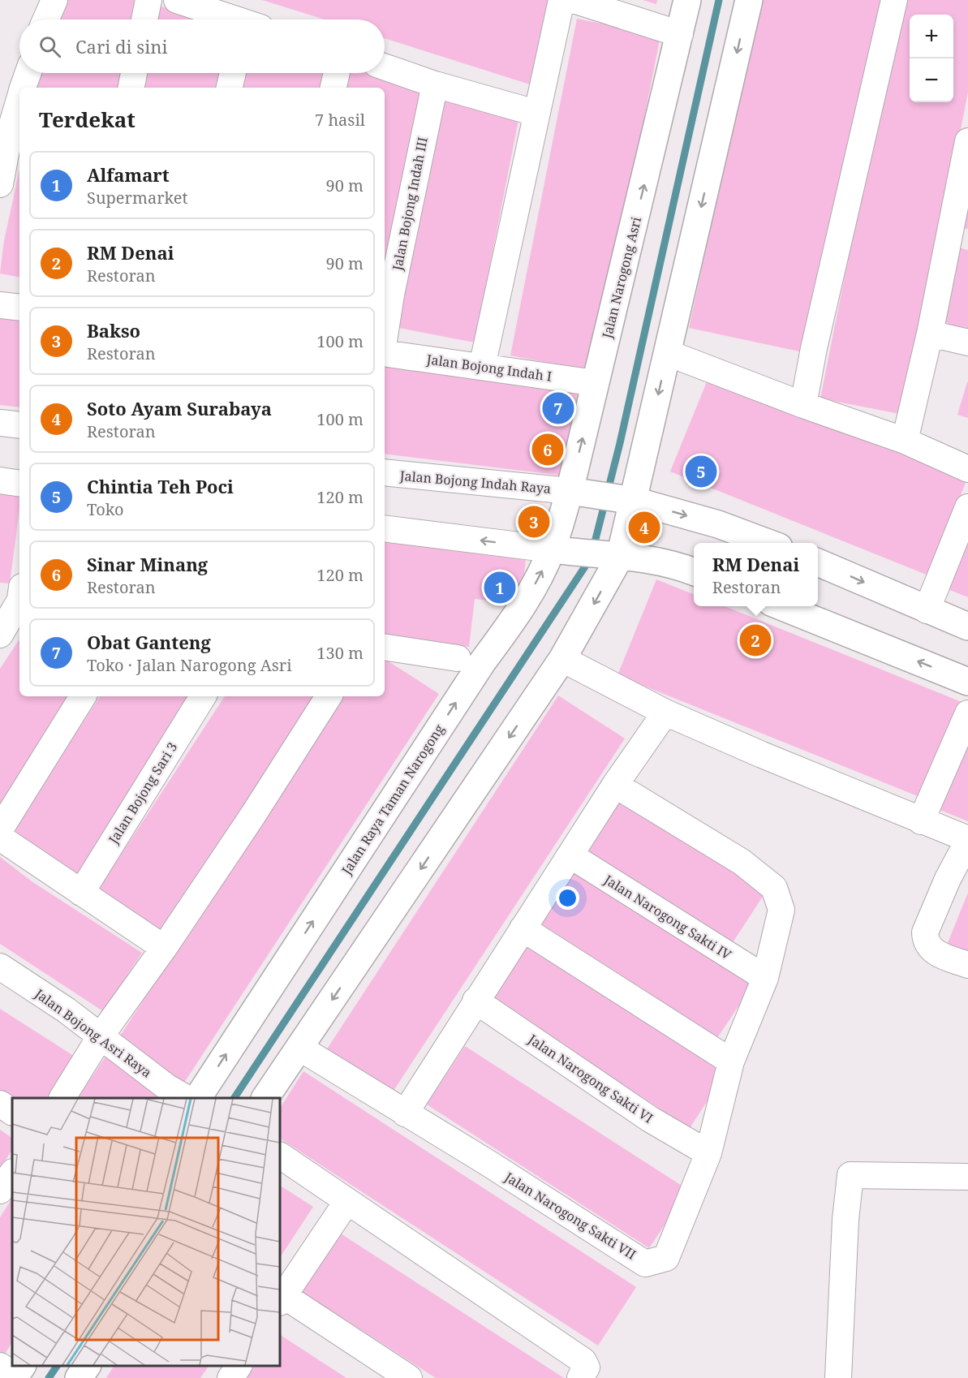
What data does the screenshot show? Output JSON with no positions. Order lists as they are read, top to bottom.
{
  "streets": {
    "street": [
      "Jalan Bojong Indah III",
      "Jalan Narogong Asri",
      "Jalan Bojong Indah I",
      "Jalan Bojong Indah Raya",
      "Jalan Bojong Sari 3",
      "Jalan Raya Taman Narogong",
      "Jalan Narogong Sakti IV",
      "Jalan Bojong Asri Raya",
      "Jalan Narogong Sakti VI",
      "Jalan Narogong Sakti VII"
    ]
  },
  "crossings": [
    ["Jalan Narogong Asri", "Jalan Bojong Indah I"],
    ["Jalan Narogong Asri", "Jalan Bojong Indah Raya"],
    ["Jalan Narogong Asri", "Jalan Raya Taman Narogong"],
    ["Jalan Bojong Indah Raya", "Jalan Raya Taman Narogong"],
    ["Jalan Narogong Sakti IV", "Jalan Narogong Sakti VII"],
    ["Jalan Narogong Sakti VI", "Jalan Narogong Sakti VII"]
  ],
  "page": {
    "map_buttons": ["+", "−"],
    "search": "Cari di sini",
    "heading": ["Terdekat", "7 hasil"],
    "list": [
      {
        "mark": "1",
        "name": "Alfamart",
        "note": "Supermarket",
        "value": "90 m"
      },
      {
        "mark": "2",
        "name": "RM Denai",
        "note": "Restoran",
        "value": "90 m"
      },
      {
        "mark": "3",
        "name": "Bakso",
        "note": "Restoran",
        "value": "100 m"
      },
      {
        "mark": "4",
        "name": "Soto Ayam Surabaya",
        "note": "Restoran",
        "value": "100 m"
      },
      {
        "mark": "5",
        "name": "Chintia Teh Poci",
        "note": "Toko",
        "value": "120 m"
      },
      {
        "mark": "6",
        "name": "Sinar Minang",
        "note": "Restoran",
        "value": "120 m"
      },
      {
        "mark": "7",
        "name": "Obat Ganteng",
        "note": "Toko · Jalan Narogong Asri",
        "value": "130 m"
      }
    ],
    "pins": [
      "7",
      "6",
      "5",
      "3",
      "4",
      "1",
      "2"
    ],
    "popup": ["RM Denai", "Restoran"]
  }
}
